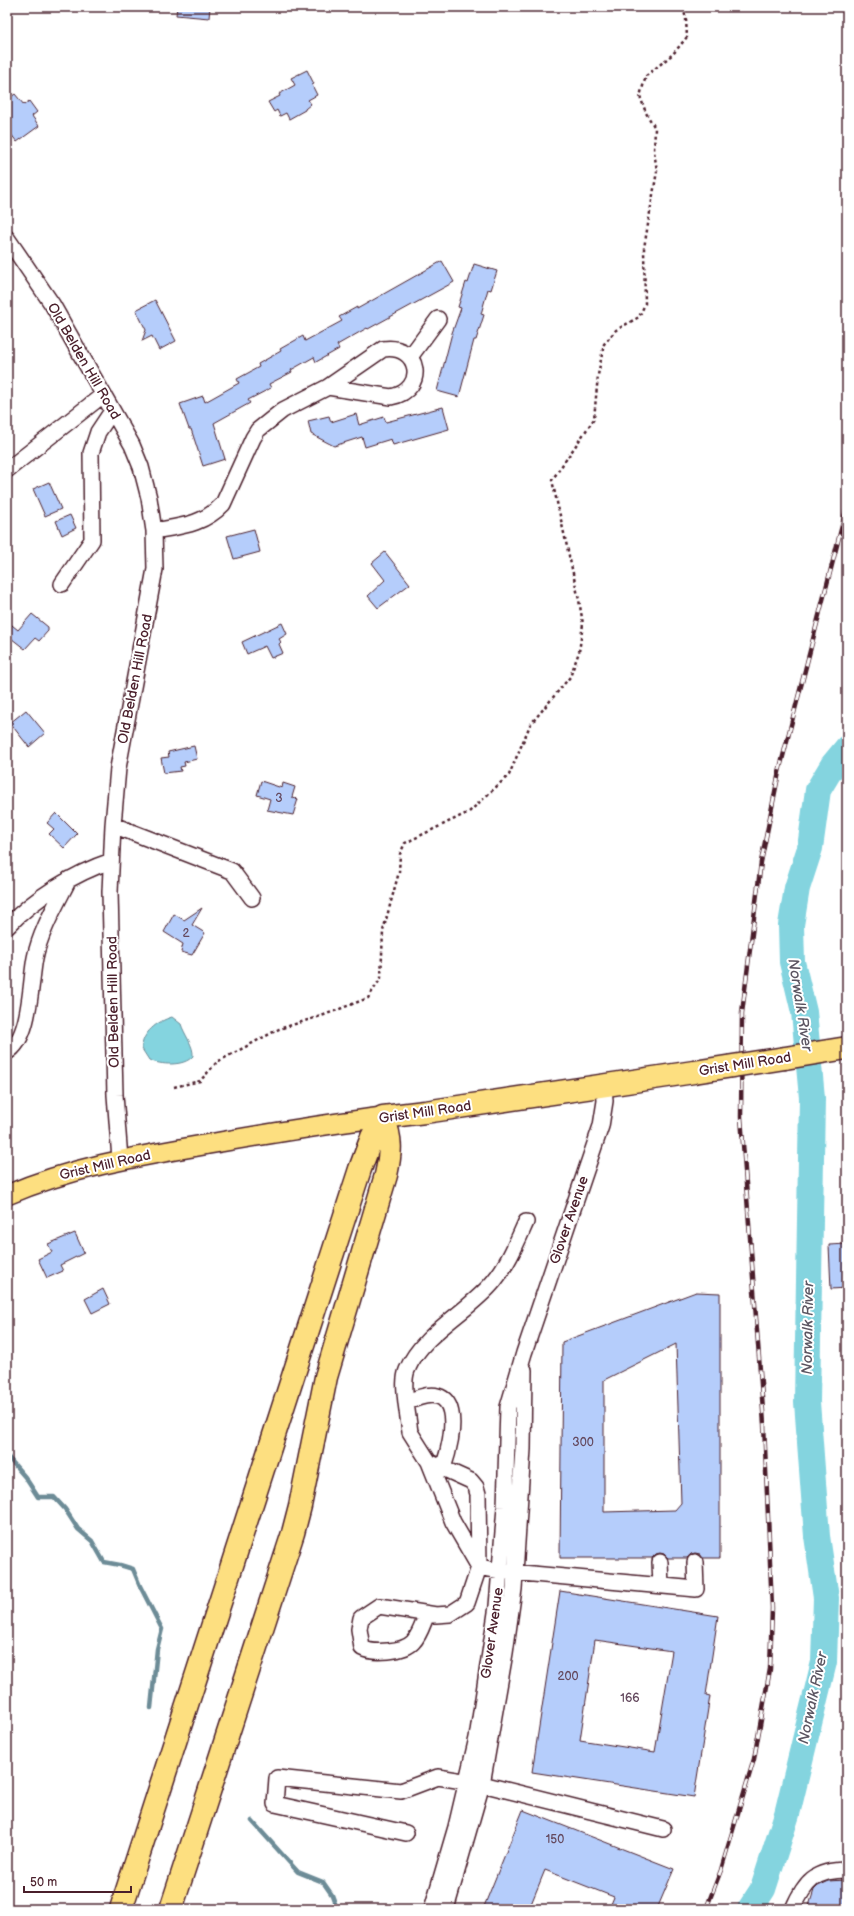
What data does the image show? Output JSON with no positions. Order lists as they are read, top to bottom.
{
  "streets": {
    "highway": ["Grist Mill Road"],
    "street": ["Old Belden Hill Road", "Glover Avenue"]
  },
  "crossings": [
    ["Old Belden Hill Road", "Grist Mill Road"],
    ["Grist Mill Road", "Glover Avenue"]
  ],
  "water": ["Norwalk River"],
  "house_numbers": [
    "3",
    "2",
    "300",
    "200",
    "166",
    "150"
  ],
  "scale_bar": "50 m"
}
